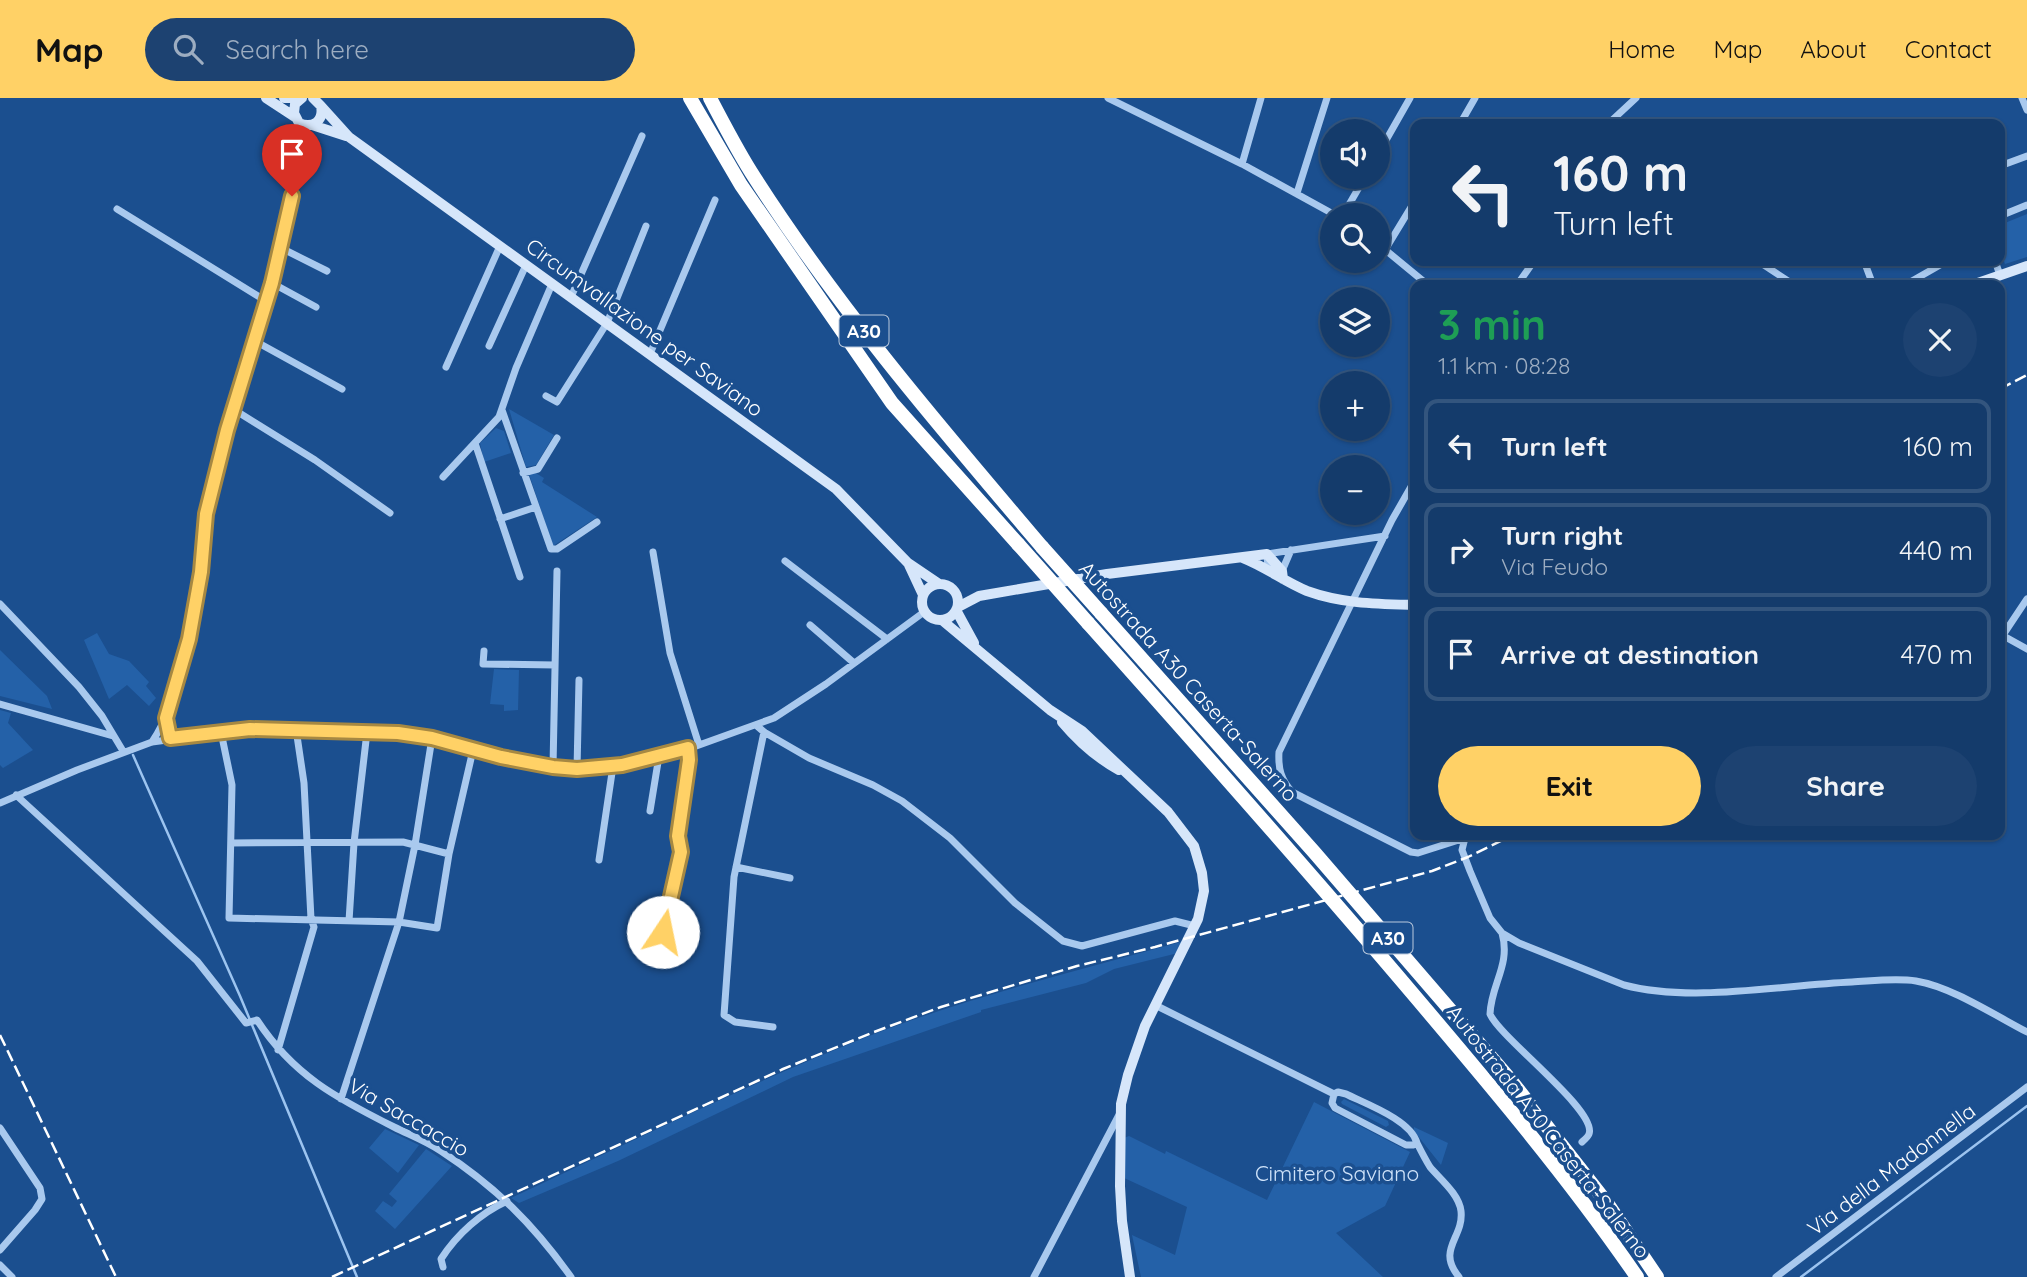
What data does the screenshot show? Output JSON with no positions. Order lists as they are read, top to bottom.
{
  "streets": {
    "highway": ["A30", "Autostrada A30 Caserta-Salerno"],
    "main road": ["Circumvallazione per Saviano"],
    "street": ["Via Saccaccio", "Via della Madonnella"]
  },
  "parks": ["Cimitero Saviano"],
  "page": {
    "header": "Map",
    "search": "Search here",
    "nav": [
      "Home",
      "Map",
      "About",
      "Contact"
    ],
    "map_buttons": ["+", "−"],
    "turn": ["160 m", "Turn left"],
    "heading": ["3 min", "1.1 km · 08:28"],
    "list": [
      {
        "name": "Turn left",
        "value": "160 m"
      },
      {
        "name": "Turn right",
        "note": "Via Feudo",
        "value": "440 m"
      },
      {
        "name": "Arrive at destination",
        "value": "470 m"
      }
    ],
    "buttons": ["Exit", "Share"]
  }
}
